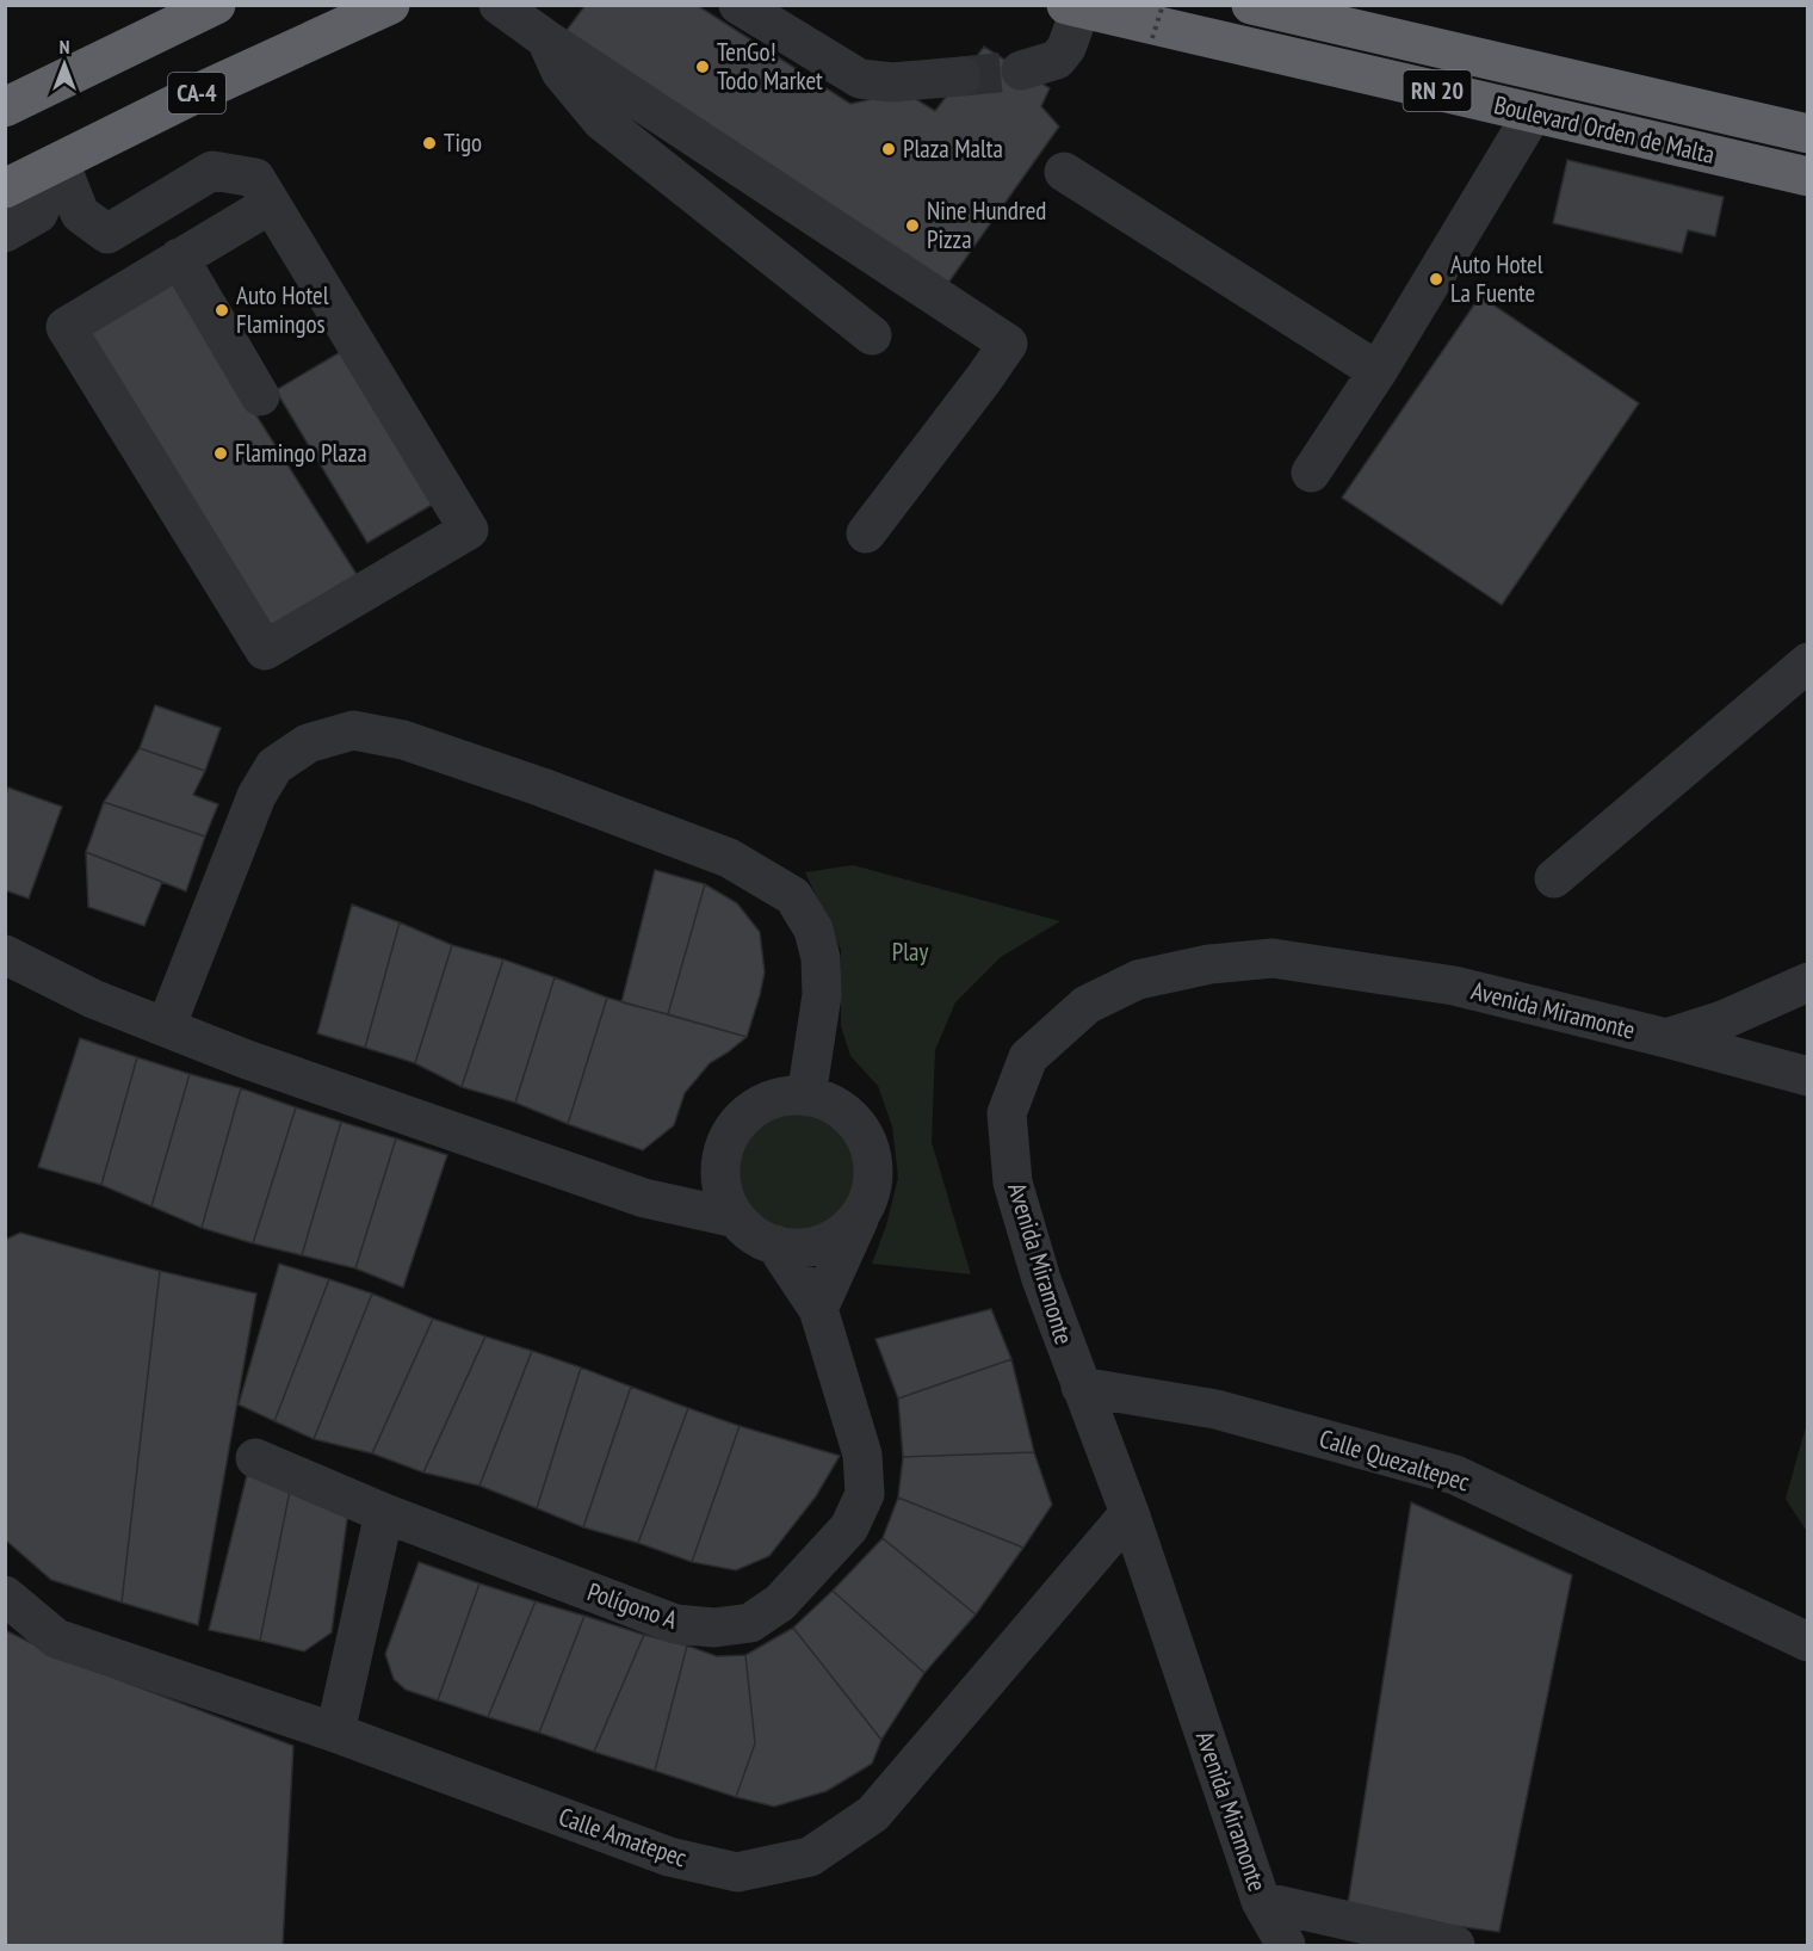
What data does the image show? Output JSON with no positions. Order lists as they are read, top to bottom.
{
  "streets": {
    "highway": ["RN 20", "CA-4", "Boulevard Orden de Malta"],
    "street": [
      "Avenida Miramonte",
      "Calle Quezaltepec",
      "Polígono A",
      "Calle Amatepec"
    ]
  },
  "crossings": [
    ["Avenida Miramonte", "Calle Quezaltepec"],
    ["Avenida Miramonte", "Calle Amatepec"]
  ],
  "parks": ["Play"],
  "places": [
    "TenGo! Todo Market",
    "Tigo",
    "Plaza Malta",
    "Nine Hundred Pizza",
    "Auto Hotel La Fuente",
    "Auto Hotel Flamingos",
    "Flamingo Plaza"
  ],
  "north": "top"
}
